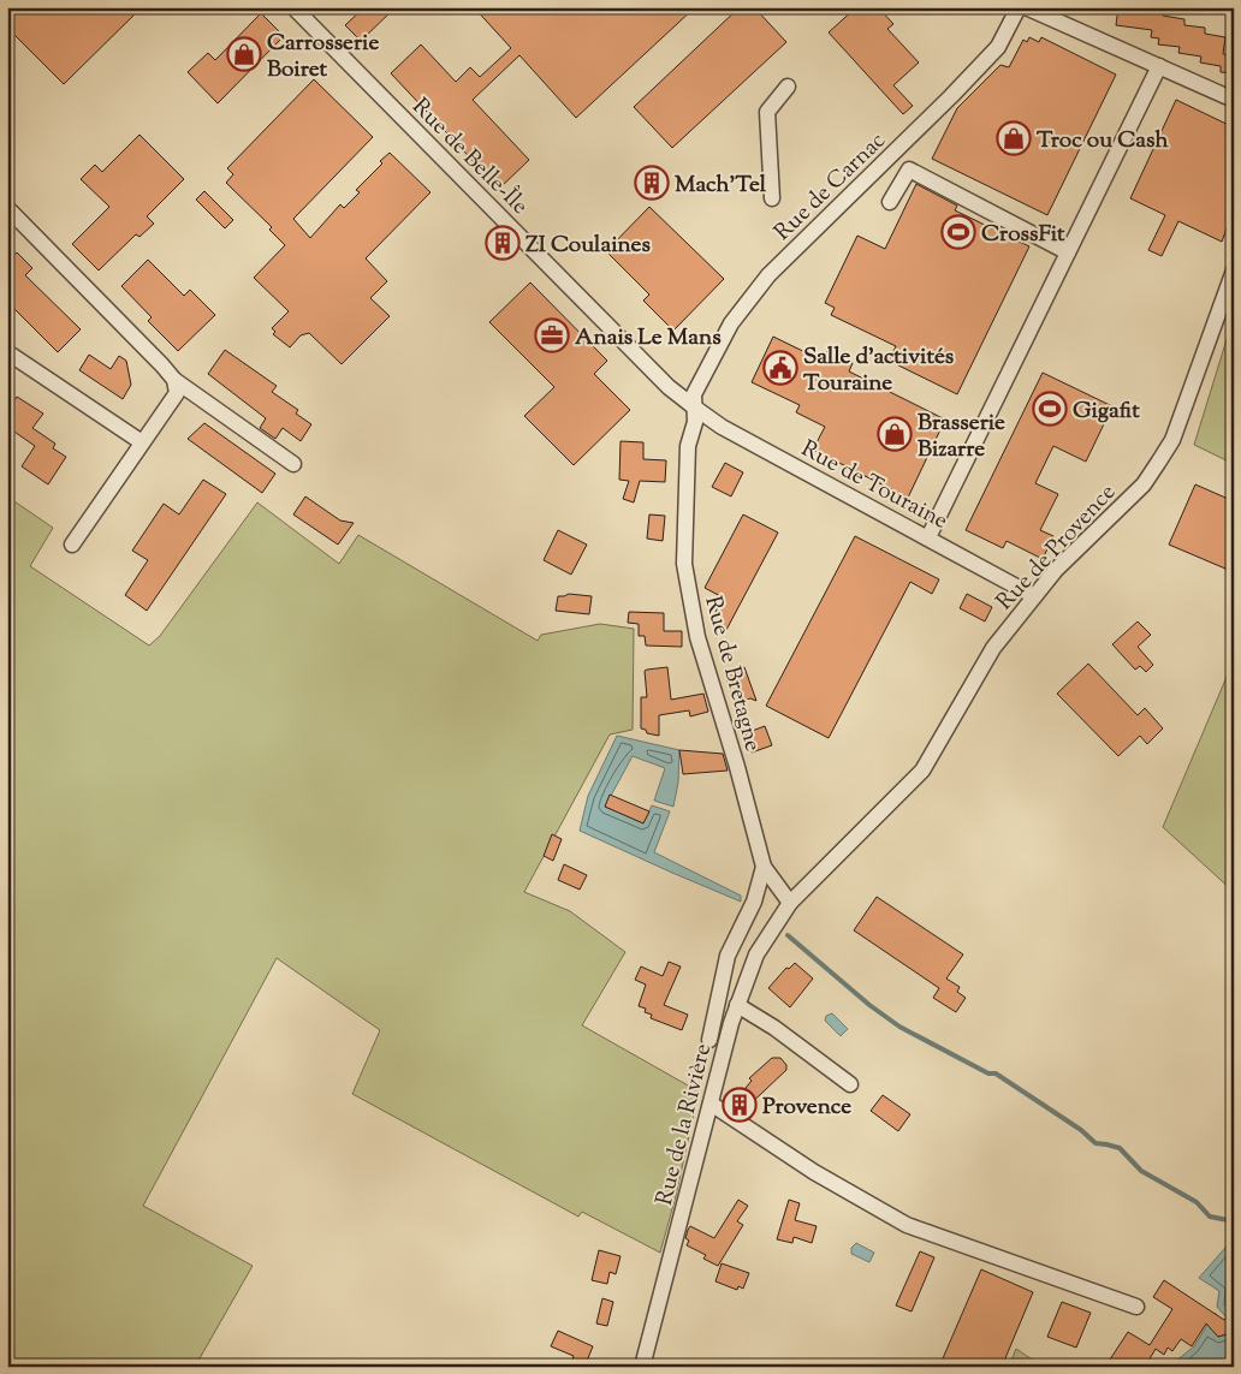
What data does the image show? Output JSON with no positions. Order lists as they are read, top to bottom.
{
  "streets": {
    "street": [
      "Rue de Belle-Île",
      "Rue de Carnac",
      "Rue de Touraine",
      "Rue de Provence",
      "Rue de Bretagne",
      "Rue de la Rivière"
    ]
  },
  "crossings": [
    ["Rue de Belle-Île", "Rue de Carnac"],
    ["Rue de Belle-Île", "Rue de Touraine"],
    ["Rue de Belle-Île", "Rue de Bretagne"],
    ["Rue de Carnac", "Rue de Touraine"],
    ["Rue de Carnac", "Rue de Bretagne"],
    ["Rue de Touraine", "Rue de Provence"],
    ["Rue de Touraine", "Rue de Bretagne"],
    ["Rue de Provence", "Rue de Bretagne"],
    ["Rue de Provence", "Rue de la Rivière"],
    ["Rue de Bretagne", "Rue de la Rivière"]
  ],
  "places": {
    "shop": ["Carrosserie Boiret", "Troc ou Cash", "Brasserie Bizarre"],
    "building": ["Mach’Tel", "ZI Coulaines", "Provence"],
    "sports": ["CrossFit", "Gigafit"],
    "office": ["Anais Le Mans"],
    "public building": ["Salle d'activités Touraine"]
  }
}
